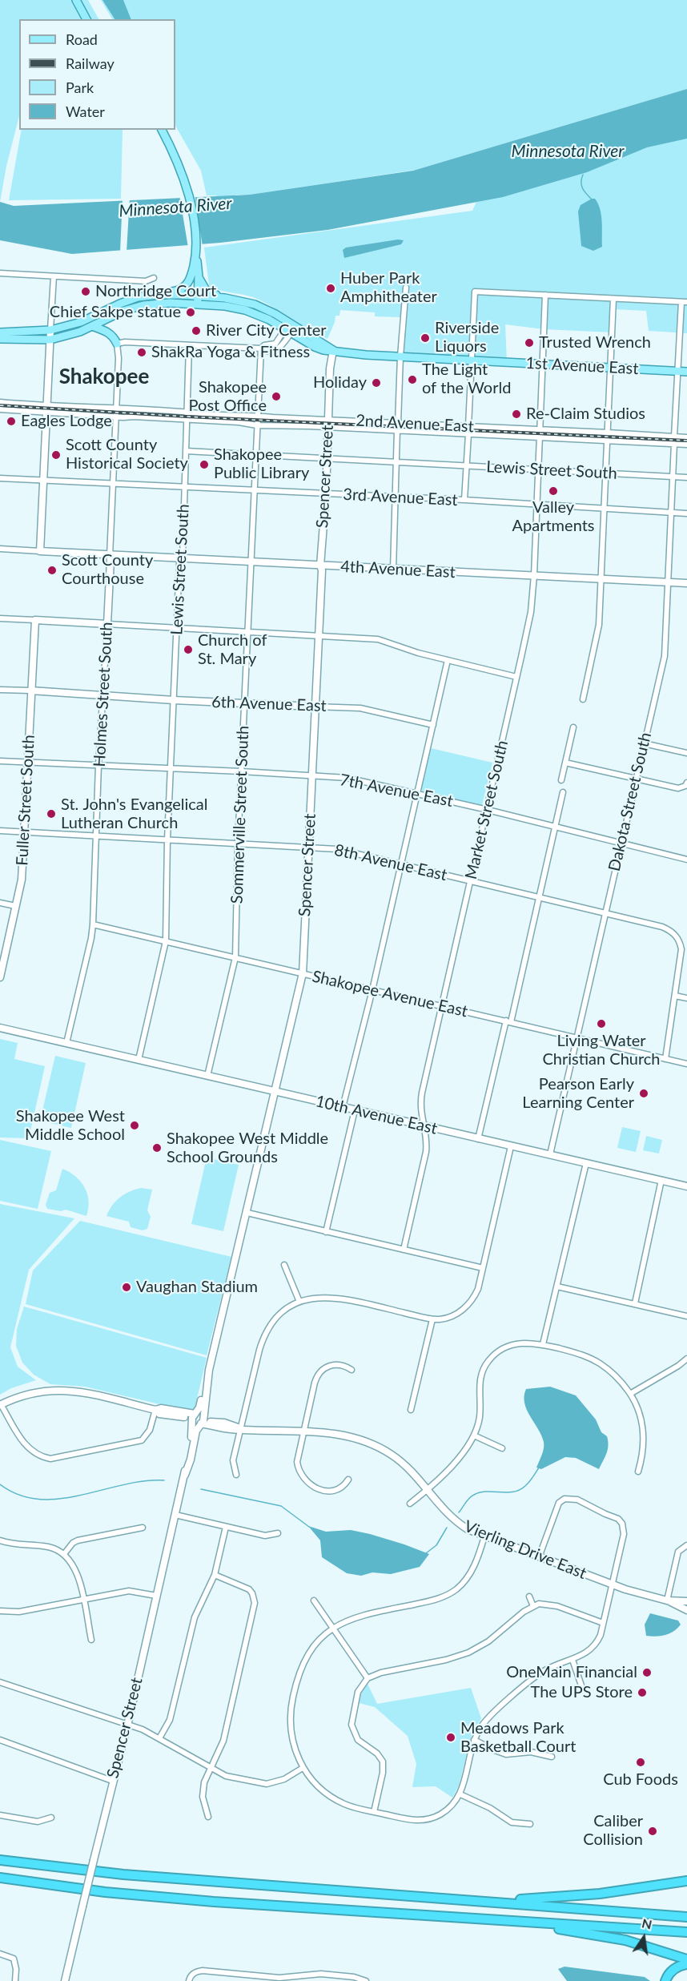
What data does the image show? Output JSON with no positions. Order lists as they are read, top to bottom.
{
  "streets": {
    "main road": ["1st Avenue East"],
    "street": [
      "2nd Avenue East",
      "Lewis Street South",
      "Spencer Street",
      "3rd Avenue East",
      "4th Avenue East",
      "Holmes Street South",
      "6th Avenue East",
      "7th Avenue East",
      "Fuller Street South",
      "Dakota Street South",
      "Market Street South",
      "Sommerville Street South",
      "8th Avenue East",
      "Shakopee Avenue East",
      "10th Avenue East",
      "Vierling Drive East"
    ]
  },
  "crossings": [
    ["1st Avenue East", "Spencer Street"],
    ["1st Avenue East", "Market Street South"],
    ["2nd Avenue East", "Lewis Street South"],
    ["2nd Avenue East", "Spencer Street"],
    ["2nd Avenue East", "Holmes Street South"],
    ["2nd Avenue East", "Dakota Street South"],
    ["2nd Avenue East", "Market Street South"],
    ["2nd Avenue East", "Sommerville Street South"],
    ["Lewis Street South", "Spencer Street"],
    ["Lewis Street South", "3rd Avenue East"],
    ["Lewis Street South", "4th Avenue East"],
    ["Lewis Street South", "6th Avenue East"],
    ["Lewis Street South", "7th Avenue East"],
    ["Lewis Street South", "Dakota Street South"],
    ["Lewis Street South", "Market Street South"],
    ["Lewis Street South", "Sommerville Street South"],
    ["Lewis Street South", "8th Avenue East"],
    ["Lewis Street South", "Shakopee Avenue East"],
    ["Lewis Street South", "10th Avenue East"],
    ["Spencer Street", "3rd Avenue East"],
    ["Spencer Street", "4th Avenue East"],
    ["Spencer Street", "6th Avenue East"],
    ["Spencer Street", "7th Avenue East"],
    ["Spencer Street", "8th Avenue East"],
    ["Spencer Street", "Shakopee Avenue East"],
    ["Spencer Street", "10th Avenue East"],
    ["Spencer Street", "Vierling Drive East"],
    ["3rd Avenue East", "Holmes Street South"],
    ["3rd Avenue East", "Dakota Street South"],
    ["3rd Avenue East", "Market Street South"],
    ["3rd Avenue East", "Sommerville Street South"],
    ["4th Avenue East", "Holmes Street South"],
    ["4th Avenue East", "Dakota Street South"],
    ["4th Avenue East", "Market Street South"],
    ["4th Avenue East", "Sommerville Street South"],
    ["Holmes Street South", "6th Avenue East"],
    ["Holmes Street South", "7th Avenue East"],
    ["Holmes Street South", "8th Avenue East"],
    ["Holmes Street South", "Shakopee Avenue East"],
    ["Holmes Street South", "10th Avenue East"],
    ["6th Avenue East", "Fuller Street South"],
    ["6th Avenue East", "Sommerville Street South"],
    ["7th Avenue East", "Fuller Street South"],
    ["7th Avenue East", "Dakota Street South"],
    ["7th Avenue East", "Market Street South"],
    ["7th Avenue East", "Sommerville Street South"],
    ["Fuller Street South", "8th Avenue East"],
    ["Dakota Street South", "8th Avenue East"],
    ["Dakota Street South", "Shakopee Avenue East"],
    ["Dakota Street South", "10th Avenue East"],
    ["Market Street South", "8th Avenue East"],
    ["Market Street South", "Shakopee Avenue East"],
    ["Market Street South", "10th Avenue East"],
    ["Sommerville Street South", "8th Avenue East"],
    ["Sommerville Street South", "Shakopee Avenue East"],
    ["Sommerville Street South", "10th Avenue East"]
  ],
  "districts": ["Shakopee"],
  "water": ["Minnesota River"],
  "places": [
    "Huber Park Amphitheater",
    "Northridge Court",
    "Chief Sakpe statue",
    "River City Center",
    "Riverside Liquors",
    "Trusted Wrench",
    "ShakRa Yoga & Fitness",
    "The Light of the World",
    "Holiday",
    "Shakopee Post Office",
    "Re-Claim Studios",
    "Eagles Lodge",
    "Scott County Historical Society",
    "Shakopee Public Library",
    "Valley Apartments",
    "Scott County Courthouse",
    "Church of St. Mary",
    "St. John's Evangelical Lutheran Church",
    "Living Water Christian Church",
    "Pearson Early Learning Center",
    "Shakopee West Middle School",
    "Shakopee West Middle School Grounds",
    "Vaughan Stadium",
    "OneMain Financial",
    "The UPS Store",
    "Meadows Park Basketball Court",
    "Cub Foods",
    "Caliber Collision"
  ],
  "legend": [
    "Road",
    "Railway",
    "Park",
    "Water"
  ],
  "north": "top"
}
